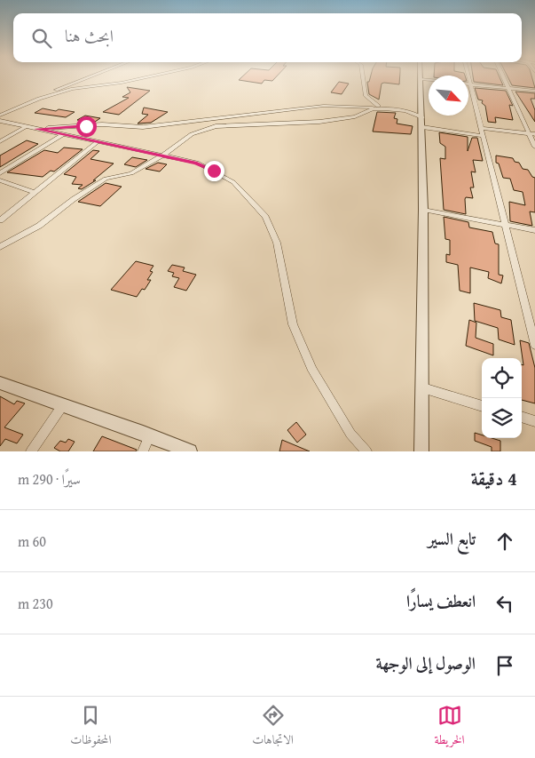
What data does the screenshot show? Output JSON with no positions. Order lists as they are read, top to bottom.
{
  "north": "bottom right",
  "page": {
    "search": "ابحث هنا",
    "heading": ["4 دقيقة", "سيرًا · 290 m"],
    "list": [
      ["تابع السير", "60 m"],
      ["انعطف يسارًا", "230 m"],
      "الوصول إلى الوجهة"
    ],
    "nav": ["الخريطة", "الاتجاهات", "المحفوظات"]
  }
}
